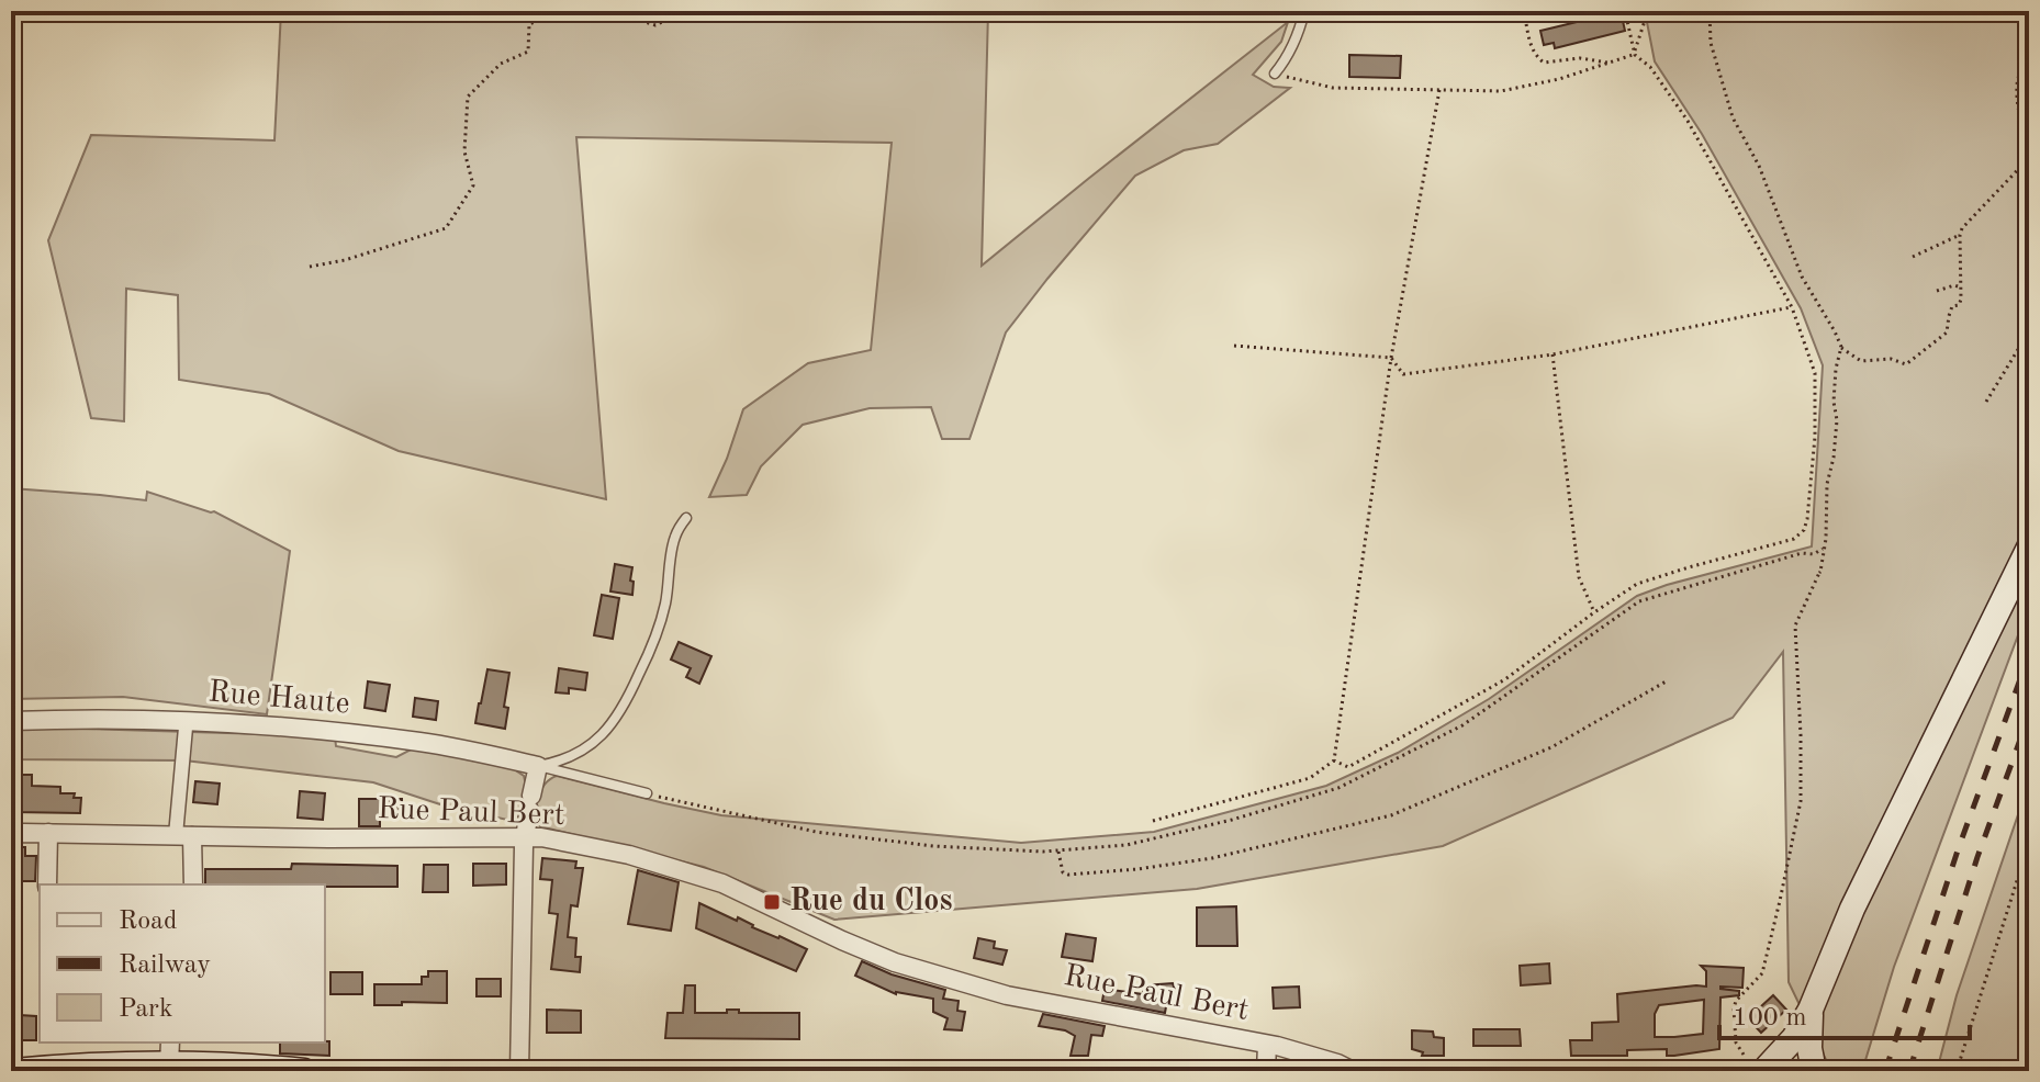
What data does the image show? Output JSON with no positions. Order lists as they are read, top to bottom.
{
  "streets": {
    "street": ["Rue Haute", "Rue Paul Bert"]
  },
  "places": {
    "transit": ["Rue du Clos"]
  },
  "legend": ["Road", "Railway", "Park"],
  "scale_bar": "100 m"
}
